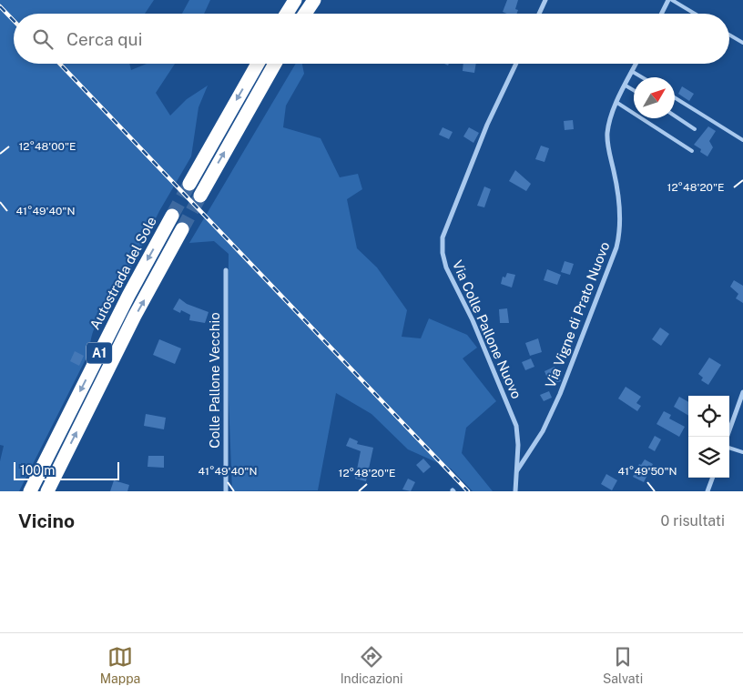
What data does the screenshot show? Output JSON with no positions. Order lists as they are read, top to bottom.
{
  "streets": {
    "highway": ["Autostrada del Sole", "A1"],
    "street": ["Via Vigne di Prato Nuovo", "Via Colle Pallone Nuovo", "Colle Pallone Vecchio"]
  },
  "crossings": [
    ["Via Vigne di Prato Nuovo", "Via Colle Pallone Nuovo"]
  ],
  "scale_bar": "100 m",
  "north": "top right",
  "page": {
    "search": "Cerca qui",
    "scale": "100 m",
    "heading": ["Vicino", "0 risultati"],
    "nav": ["Mappa", "Indicazioni", "Salvati"]
  },
  "coordinates": [
    "12°48'00\"E",
    "12°48'20\"E",
    "41°49'40\"N",
    "41°49'50\"N"
  ]
}
